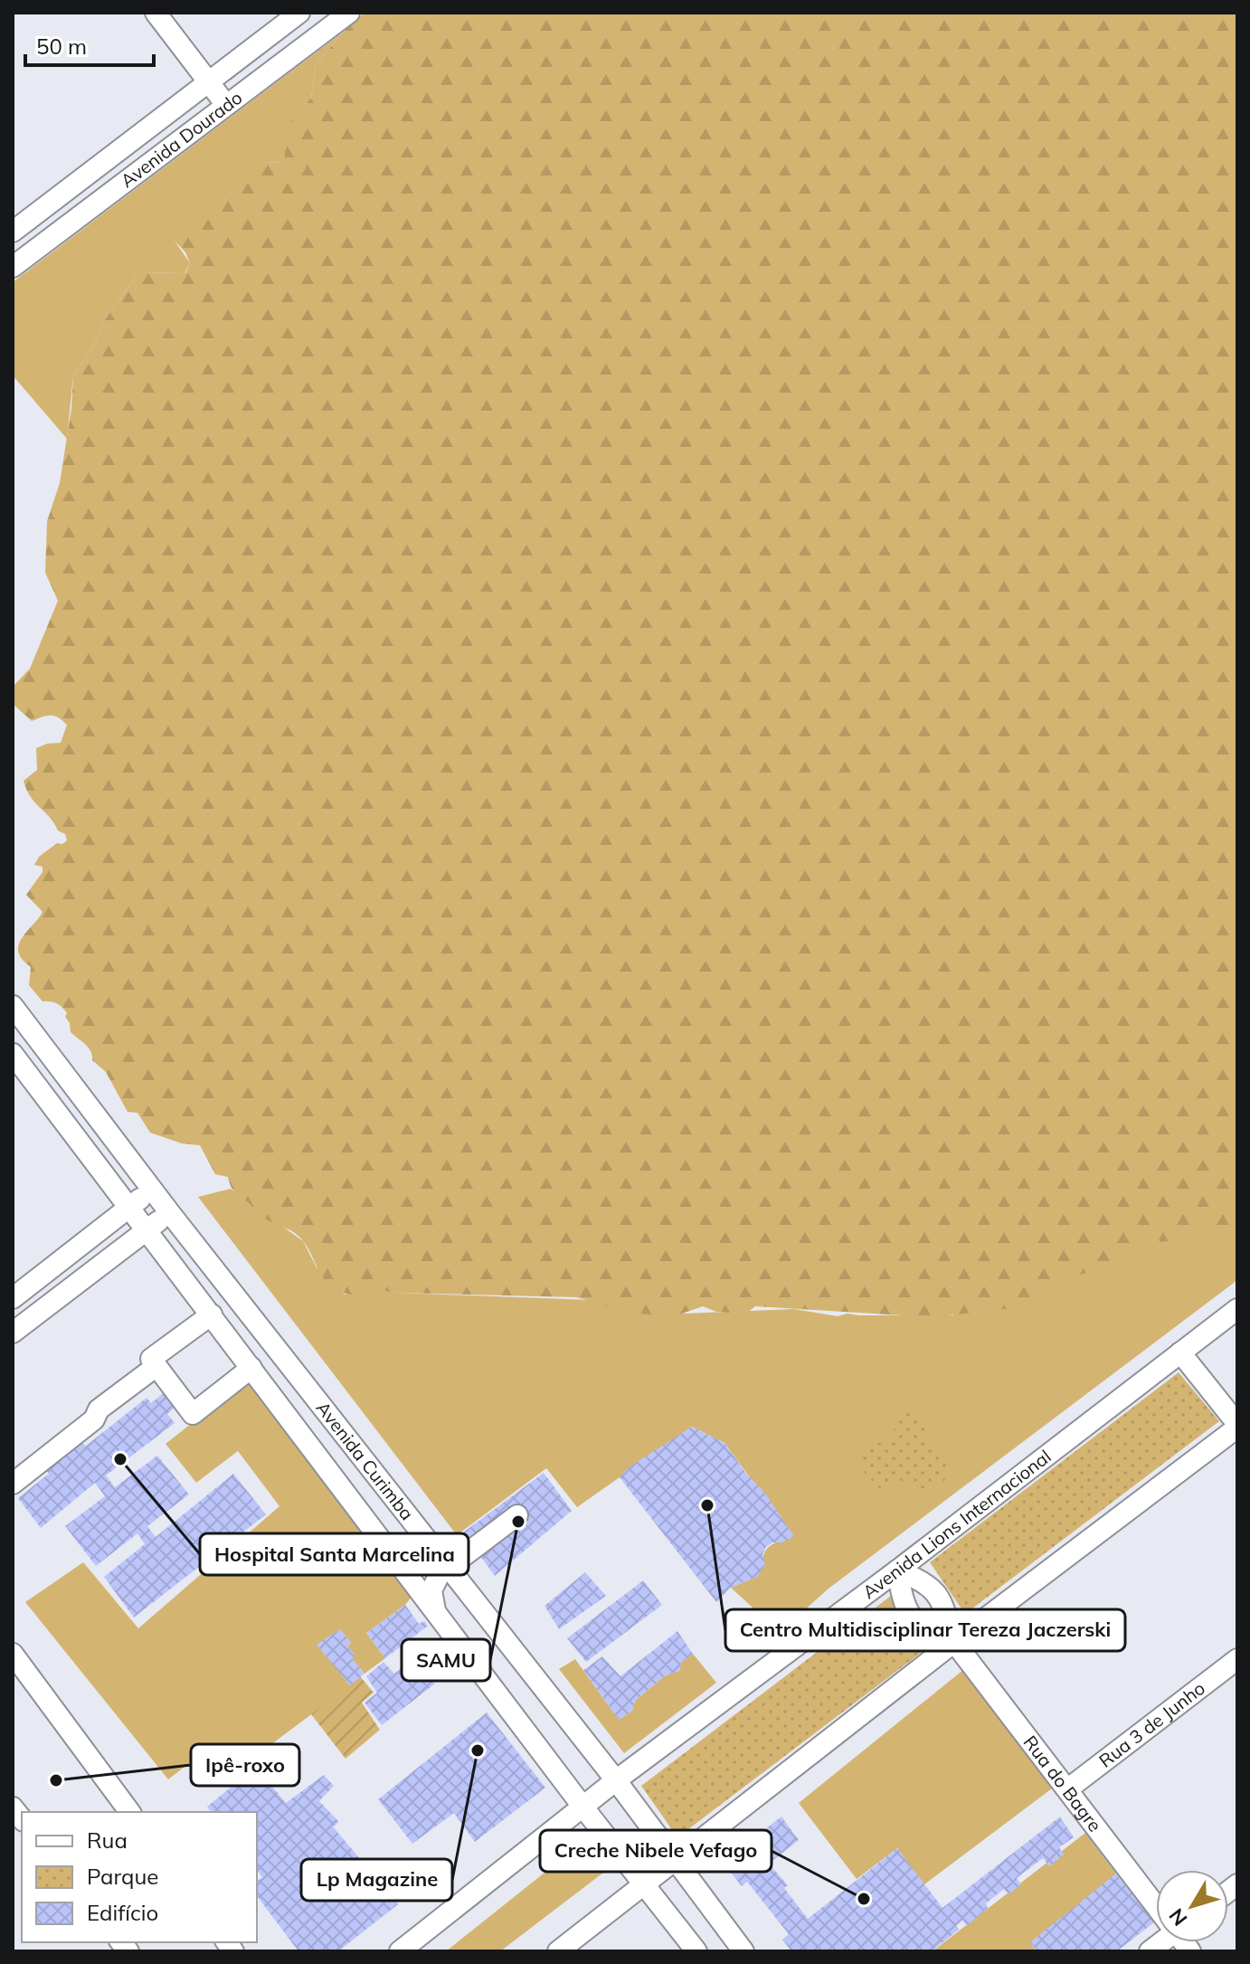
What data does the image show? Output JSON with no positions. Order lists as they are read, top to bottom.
{
  "streets": {
    "street": [
      "Avenida Dourado",
      "Avenida Curimba",
      "Avenida Lions Internacional",
      "Rua 3 de Junho",
      "Rua do Bagre"
    ]
  },
  "crossings": [
    ["Avenida Curimba", "Avenida Lions Internacional"],
    ["Avenida Lions Internacional", "Rua do Bagre"],
    ["Rua 3 de Junho", "Rua do Bagre"]
  ],
  "places": [
    "Hospital Santa Marcelina",
    "Centro Multidisciplinar Tereza Jaczerski",
    "SAMU",
    "Lp Magazine",
    "Ipê-roxo",
    "Creche Nibele Vefago"
  ],
  "legend": ["Rua", "Parque", "Edifício"],
  "scale_bar": "50 m",
  "north": "bottom left"
}
